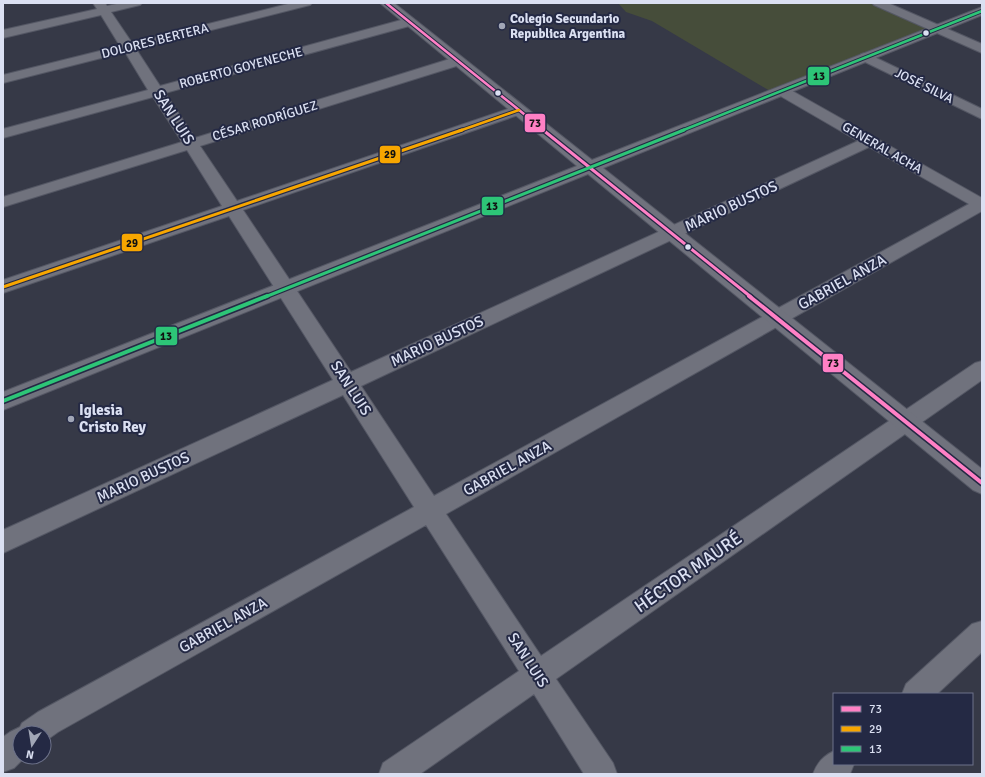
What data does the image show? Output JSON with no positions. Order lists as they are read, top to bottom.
{
  "streets": {
    "street": [
      "DOLORES BERTERA",
      "ROBERTO GOYENECHE",
      "JOSÉ SILVA",
      "SAN LUIS",
      "CÉSAR RODRÍGUEZ",
      "GENERAL ACHA",
      "MARIO BUSTOS",
      "GABRIEL ANZA",
      "HÉCTOR MAURÉ"
    ]
  },
  "crossings": [
    ["DOLORES BERTERA", "SAN LUIS"],
    ["ROBERTO GOYENECHE", "SAN LUIS"],
    ["SAN LUIS", "CÉSAR RODRÍGUEZ"],
    ["SAN LUIS", "MARIO BUSTOS"],
    ["SAN LUIS", "GABRIEL ANZA"],
    ["SAN LUIS", "HÉCTOR MAURÉ"],
    ["GENERAL ACHA", "MARIO BUSTOS"],
    ["GENERAL ACHA", "GABRIEL ANZA"]
  ],
  "places": ["Colegio Secundario Republica Argentina", "Iglesia Cristo Rey"],
  "lines": ["transit line 73", "transit line 13", "transit line 29"],
  "legend": ["73", "29", "13"],
  "north": "bottom"
}
